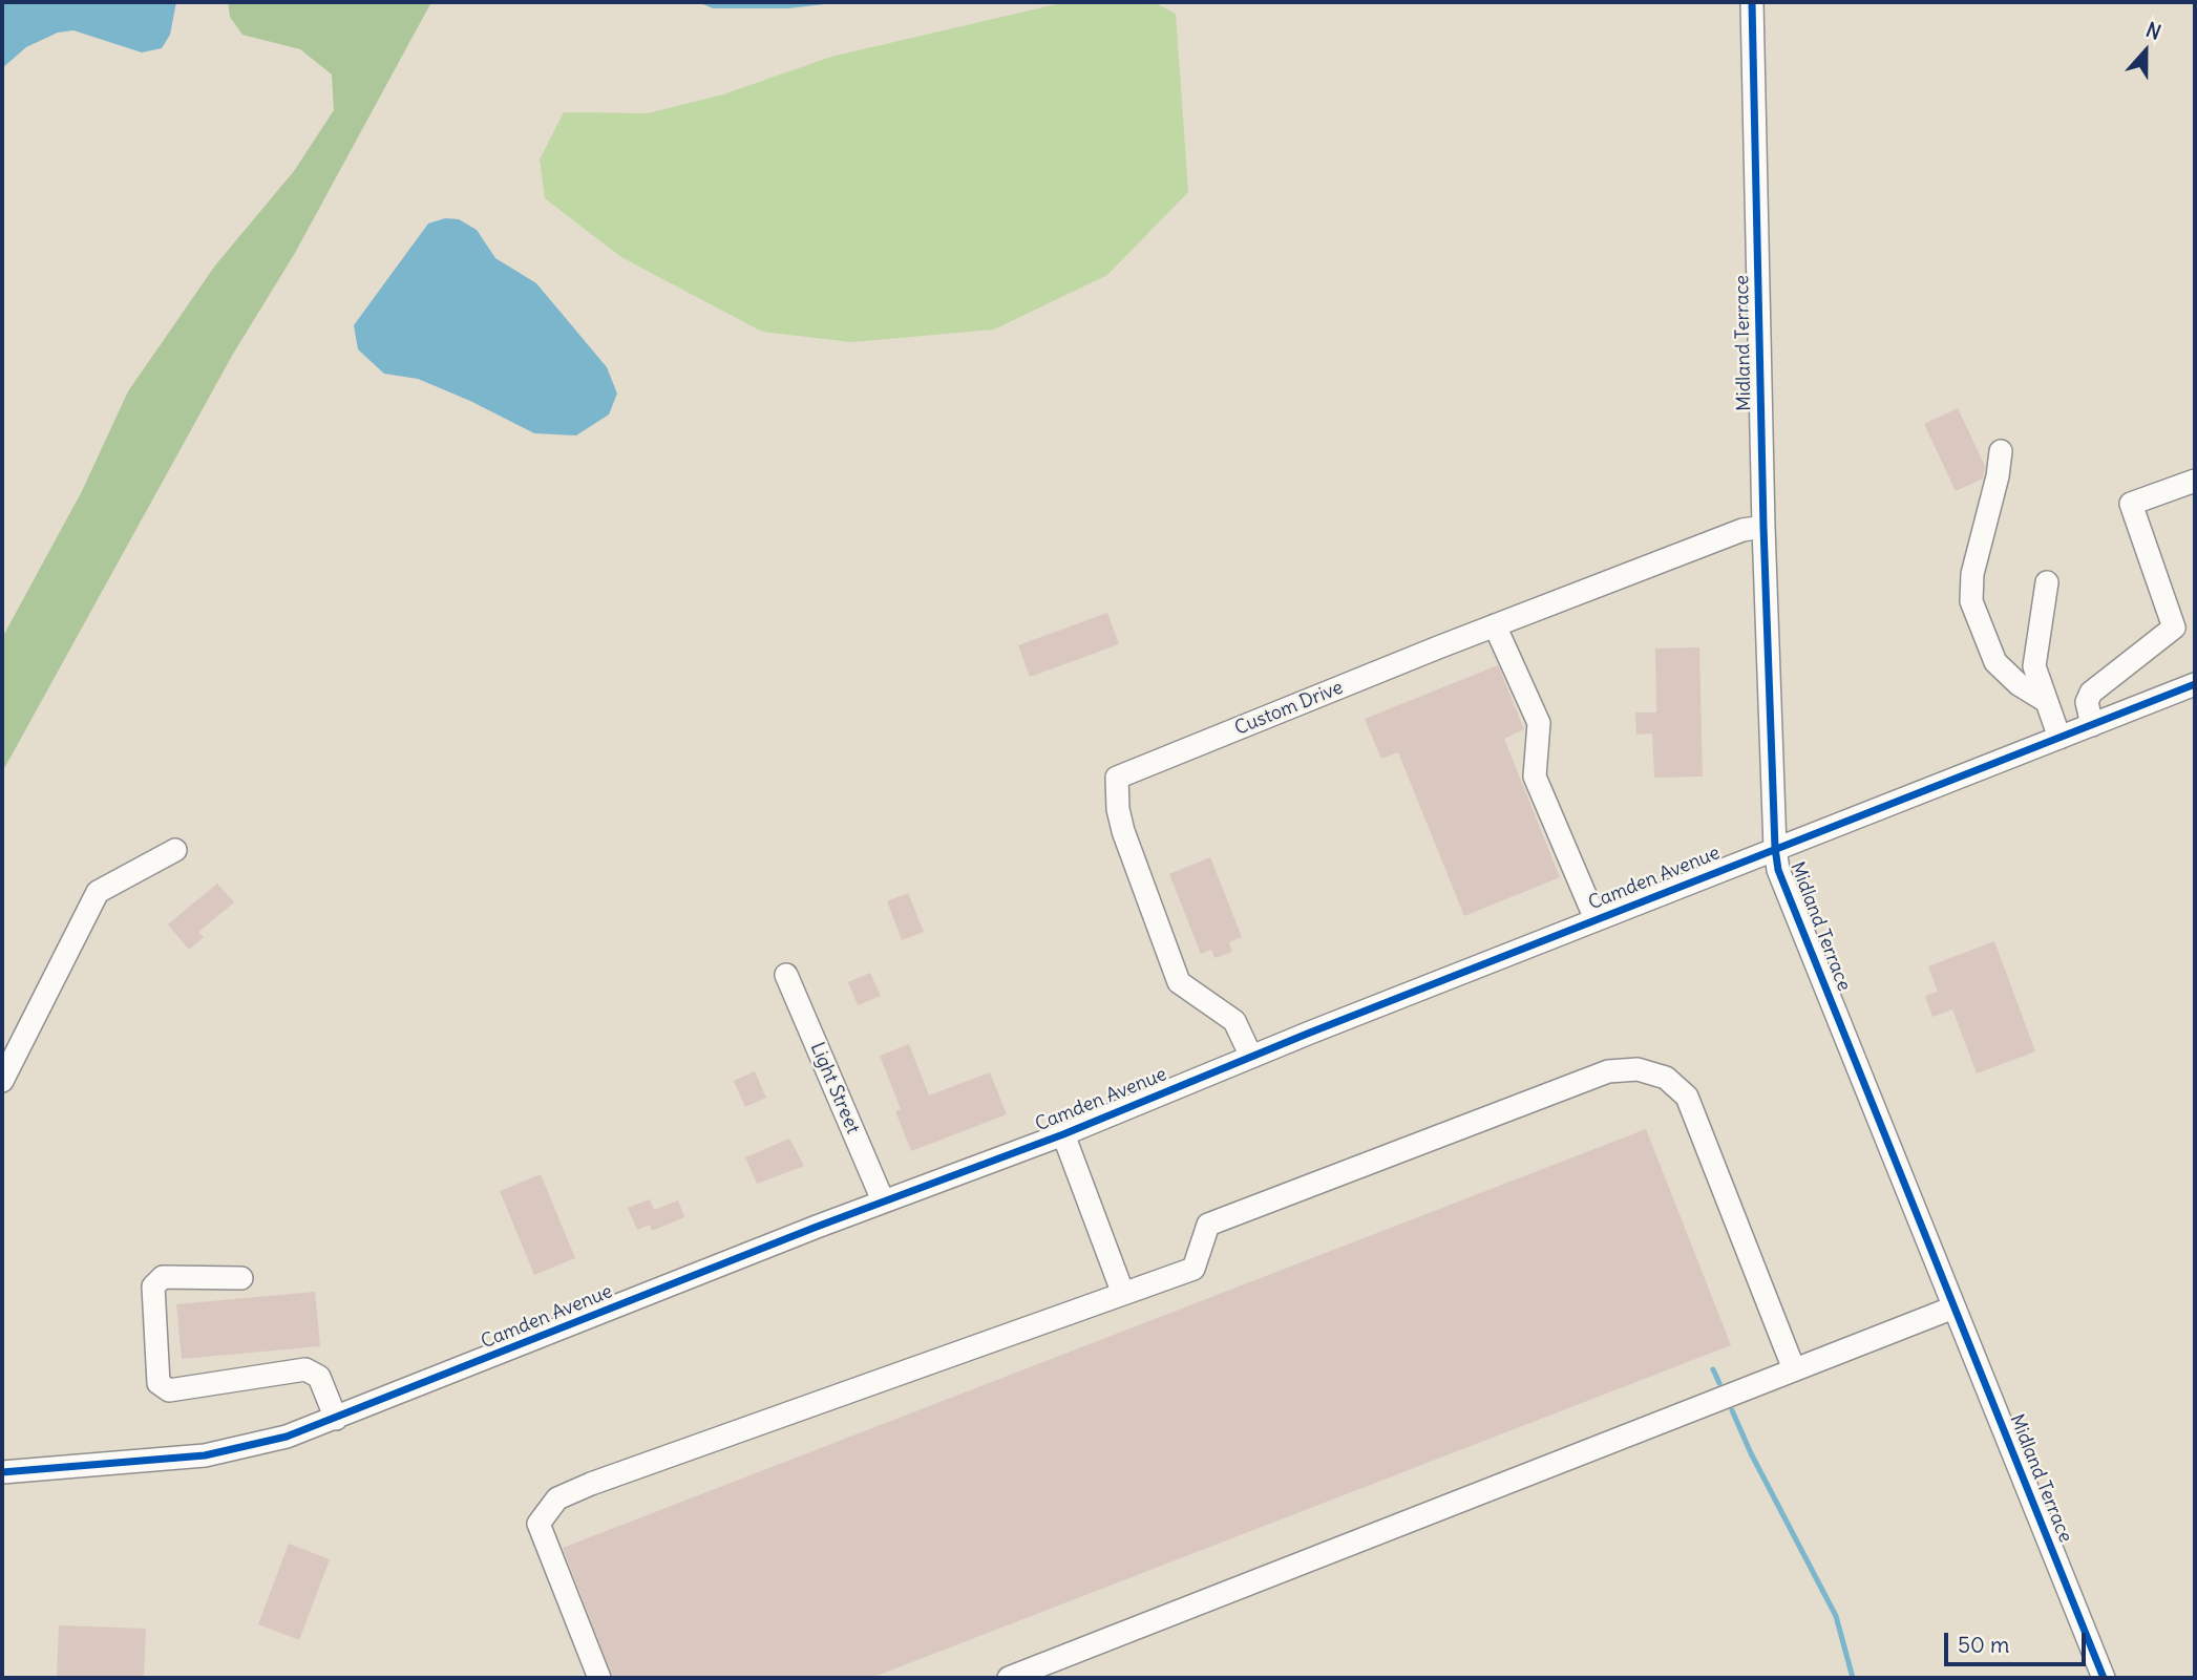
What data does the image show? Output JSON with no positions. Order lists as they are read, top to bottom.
{
  "streets": {
    "street": [
      "Midland Terrace",
      "Custom Drive",
      "Camden Avenue",
      "Light Street"
    ]
  },
  "crossings": [
    ["Midland Terrace", "Custom Drive"],
    ["Midland Terrace", "Camden Avenue"],
    ["Custom Drive", "Camden Avenue"],
    ["Camden Avenue", "Light Street"]
  ],
  "scale_bar": "50 m",
  "north": "top"
}
